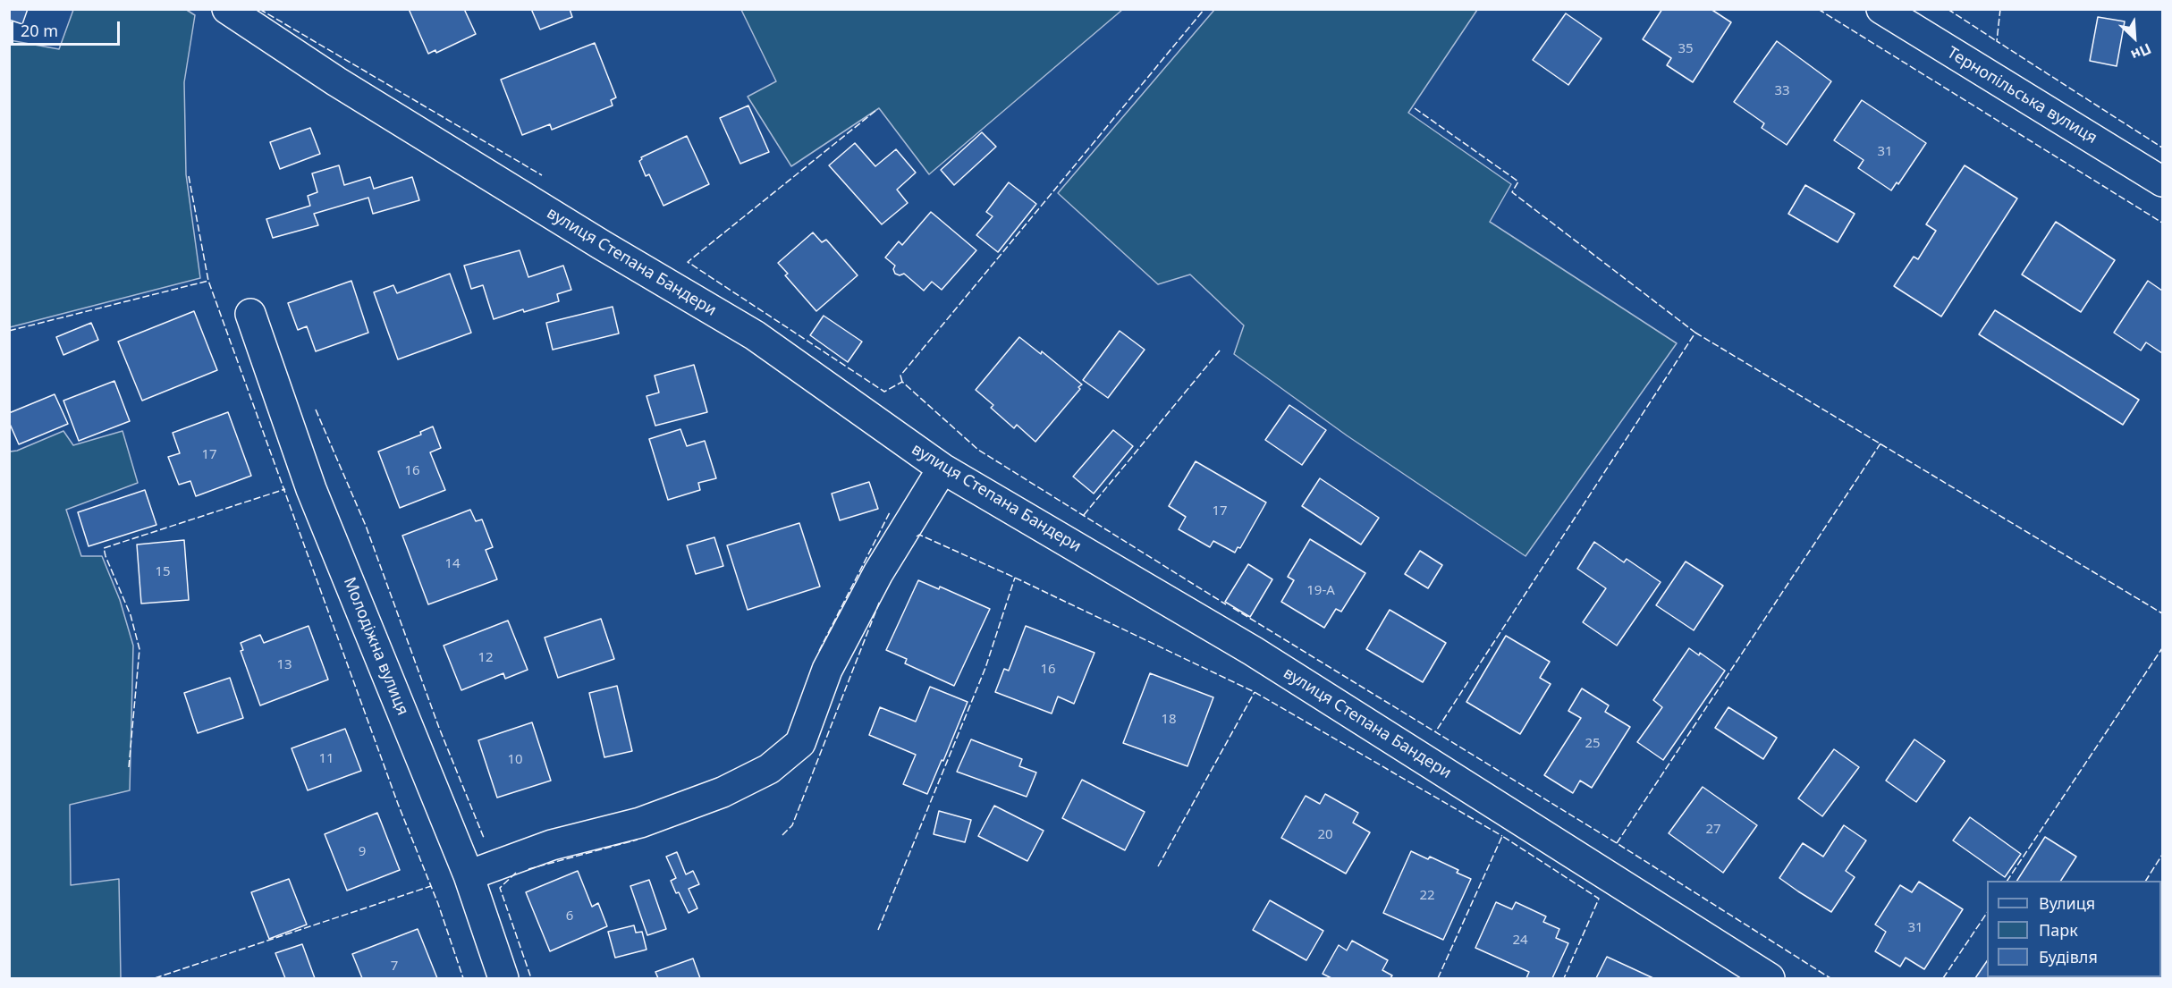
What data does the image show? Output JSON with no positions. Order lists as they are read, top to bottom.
{
  "streets": {
    "street": ["Тернопільська вулиця", "вулиця Степана Бандери", "Молодіжна вулиця"]
  },
  "house_numbers": [
    "35",
    "33",
    "31",
    "17",
    "16",
    "17",
    "14",
    "15",
    "19-А",
    "12",
    "13",
    "16",
    "18",
    "25",
    "11",
    "10",
    "27",
    "20",
    "9",
    "22",
    "6",
    "31",
    "24",
    "7"
  ],
  "legend": ["Вулиця", "Парк", "Будівля"],
  "scale_bar": "20 m",
  "north": "bottom right"
}
